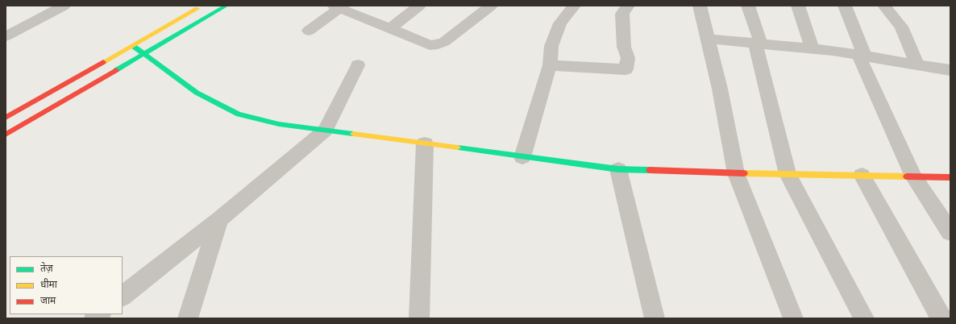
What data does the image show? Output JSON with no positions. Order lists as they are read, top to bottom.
{
  "legend": ["तेज़", "धीमा", "जाम"]
}
